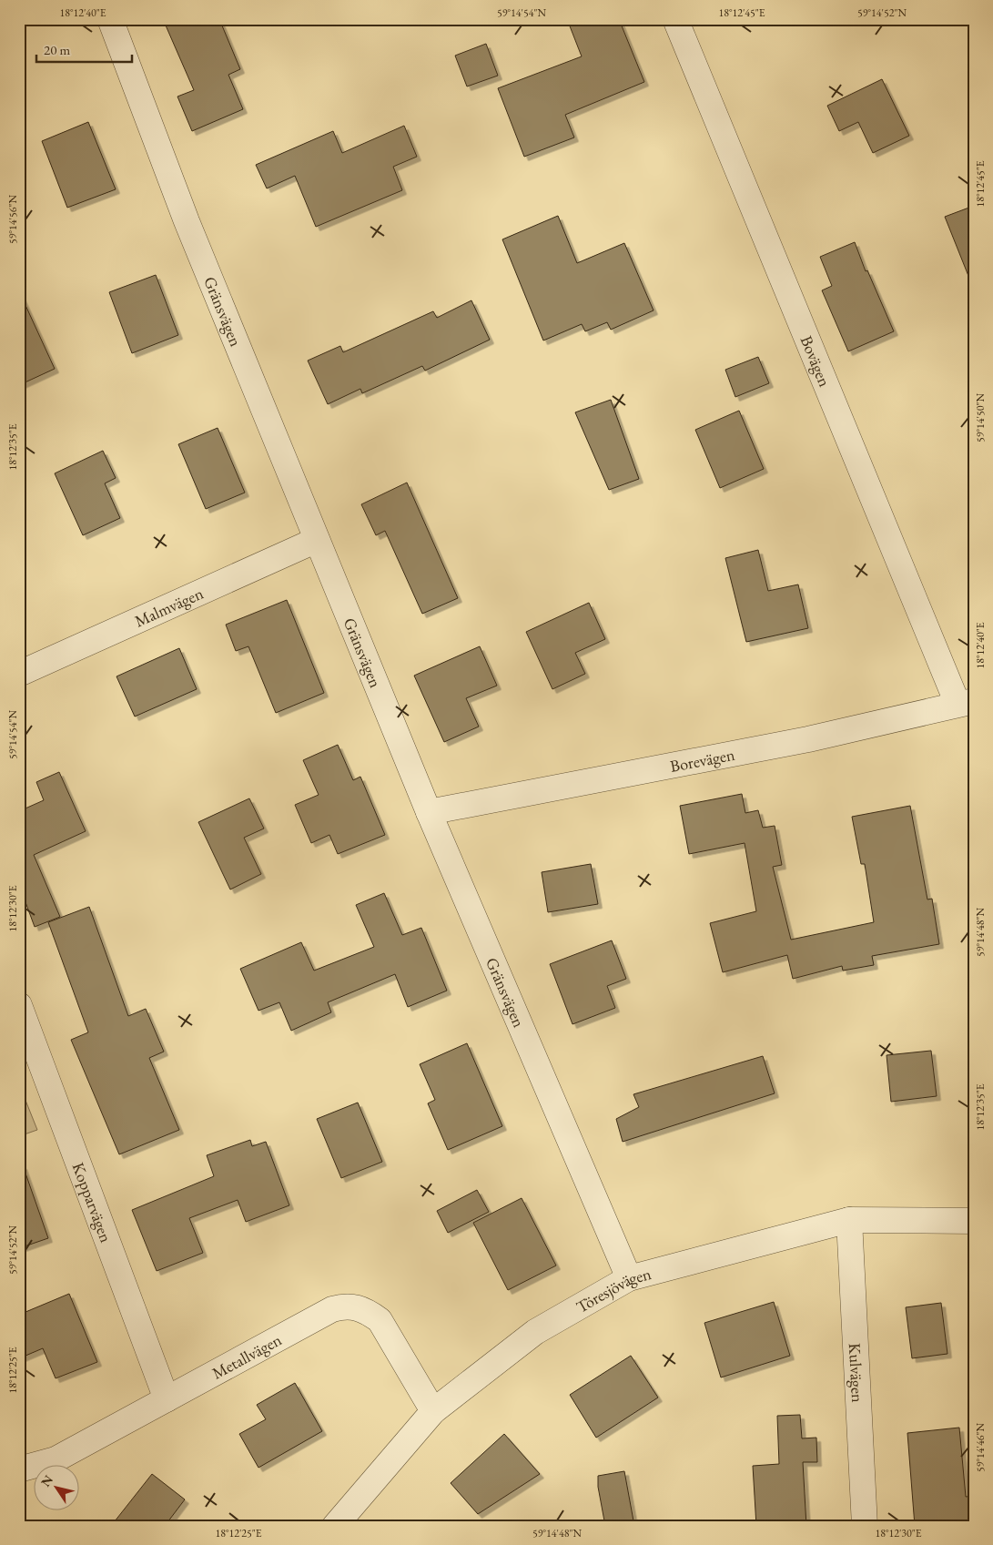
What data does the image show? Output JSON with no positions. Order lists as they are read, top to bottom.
{
  "streets": {
    "street": [
      "Gränsvägen",
      "Bovägen",
      "Malmvägen",
      "Borevägen",
      "Kopparvägen",
      "Töresjövägen",
      "Metallvägen",
      "Kulvägen"
    ]
  },
  "crossings": [
    ["Gränsvägen", "Malmvägen"],
    ["Gränsvägen", "Borevägen"],
    ["Gränsvägen", "Töresjövägen"],
    ["Bovägen", "Borevägen"],
    ["Kopparvägen", "Metallvägen"],
    ["Töresjövägen", "Metallvägen"],
    ["Töresjövägen", "Kulvägen"]
  ],
  "scale_bar": "20 m",
  "north": "top left",
  "coordinates": [
    "18°12'40\"E",
    "59°14'54\"N",
    "18°12'45\"E",
    "59°14'52\"N",
    "59°14'56\"N",
    "59°14'50\"N",
    "18°12'35\"E",
    "18°12'30\"E",
    "59°14'48\"N",
    "18°12'25\"E",
    "59°14'46\"N"
  ]
}
